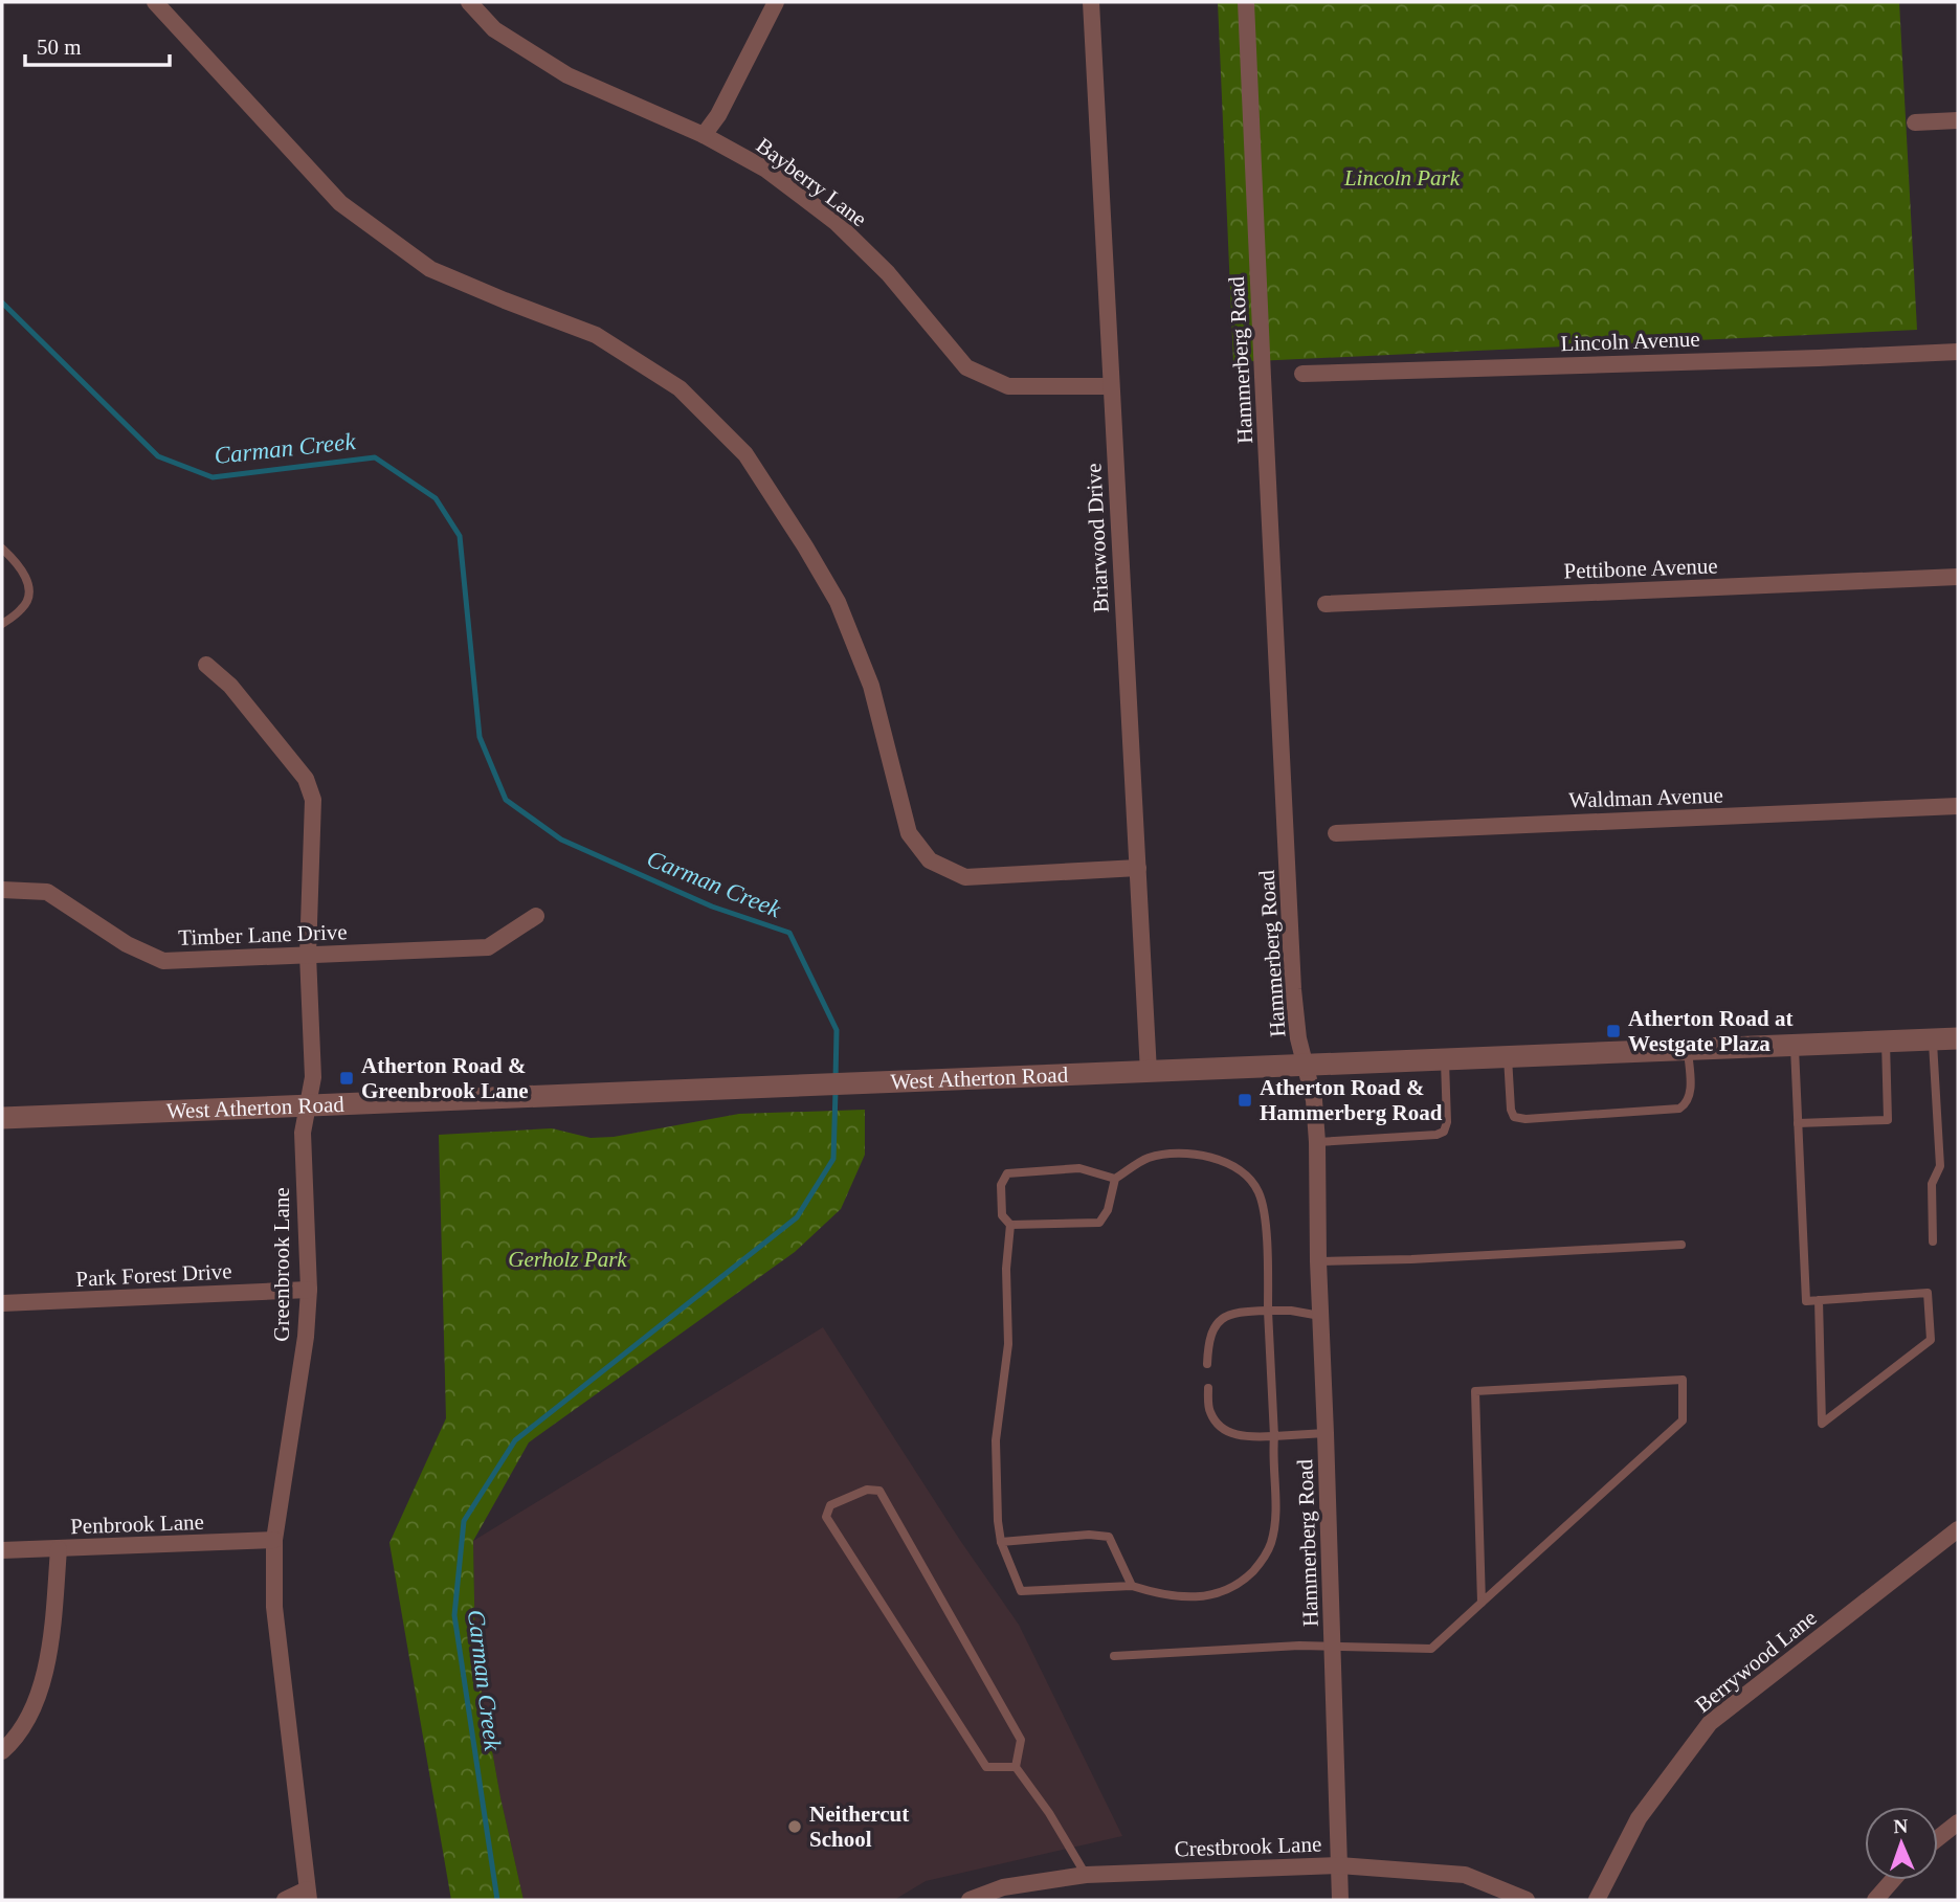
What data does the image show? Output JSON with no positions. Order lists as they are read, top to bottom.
{
  "streets": {
    "street": [
      "Bayberry Lane",
      "Lincoln Avenue",
      "Hammerberg Road",
      "Briarwood Drive",
      "Pettibone Avenue",
      "Waldman Avenue",
      "Timber Lane Drive",
      "West Atherton Road",
      "Greenbrook Lane",
      "Park Forest Drive",
      "Penbrook Lane",
      "Berrywood Lane",
      "Crestbrook Lane"
    ]
  },
  "crossings": [
    ["Bayberry Lane", "Briarwood Drive"],
    ["Hammerberg Road", "West Atherton Road"],
    ["Hammerberg Road", "Crestbrook Lane"],
    ["Briarwood Drive", "West Atherton Road"],
    ["Timber Lane Drive", "Greenbrook Lane"],
    ["West Atherton Road", "Greenbrook Lane"],
    ["Greenbrook Lane", "Park Forest Drive"],
    ["Greenbrook Lane", "Penbrook Lane"]
  ],
  "water": ["Carman Creek"],
  "parks": ["Lincoln Park", "Gerholz Park"],
  "places": {
    "transit": ["Atherton Road at Westgate Plaza", "Atherton Road & Greenbrook Lane", "Atherton Road & Hammerberg Road"],
    "other": ["Neithercut School"]
  },
  "scale_bar": "50 m",
  "north": "top"
}
